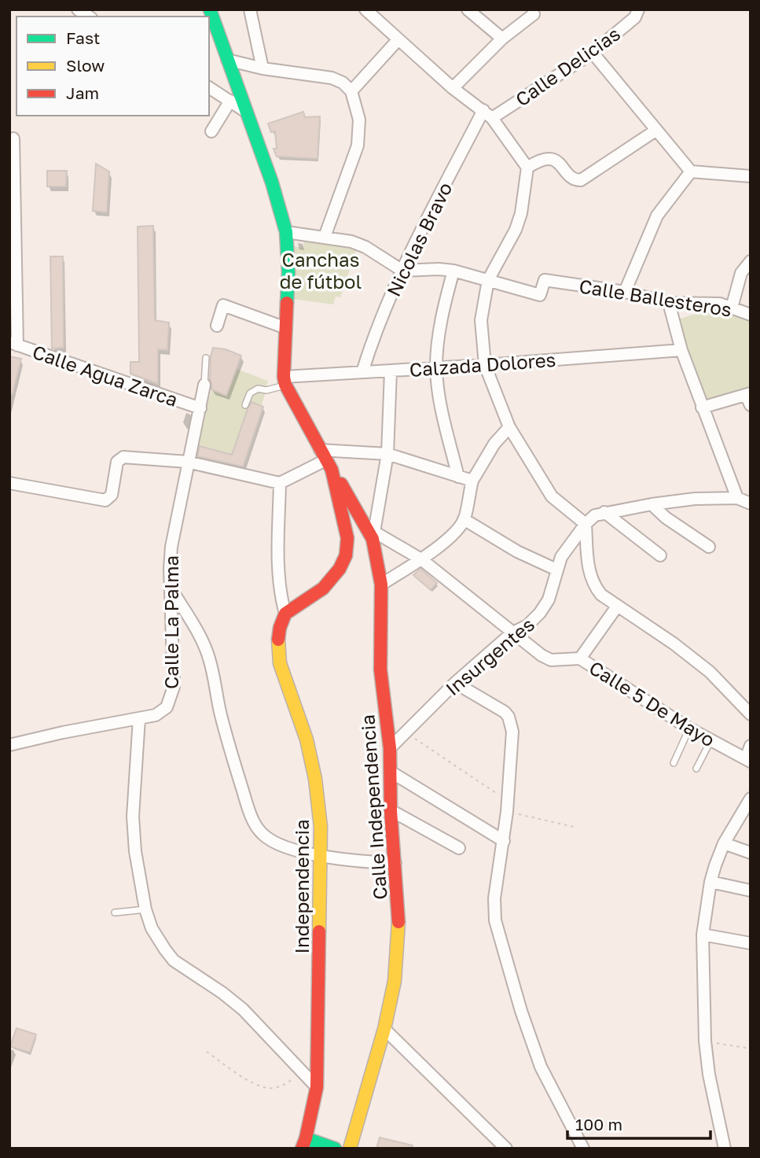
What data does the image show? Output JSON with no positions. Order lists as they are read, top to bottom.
{
  "streets": {
    "street": [
      "Calle Delicias",
      "Nicolas Bravo",
      "Calle Ballesteros",
      "Calzada Dolores",
      "Calle Agua Zarca",
      "Calle La Palma",
      "Insurgentes",
      "Calle 5 De Mayo",
      "Calle Independencia",
      "Independencia"
    ]
  },
  "crossings": [
    ["Calle Delicias", "Nicolas Bravo"],
    ["Nicolas Bravo", "Calle Ballesteros"],
    ["Nicolas Bravo", "Calzada Dolores"],
    ["Calle Agua Zarca", "Calle La Palma"],
    ["Insurgentes", "Calle 5 De Mayo"],
    ["Insurgentes", "Calle Independencia"],
    ["Calle 5 De Mayo", "Calle Independencia"]
  ],
  "parks": ["Canchas de fútbol"],
  "legend": ["Fast", "Slow", "Jam"],
  "scale_bar": "100 m"
}
